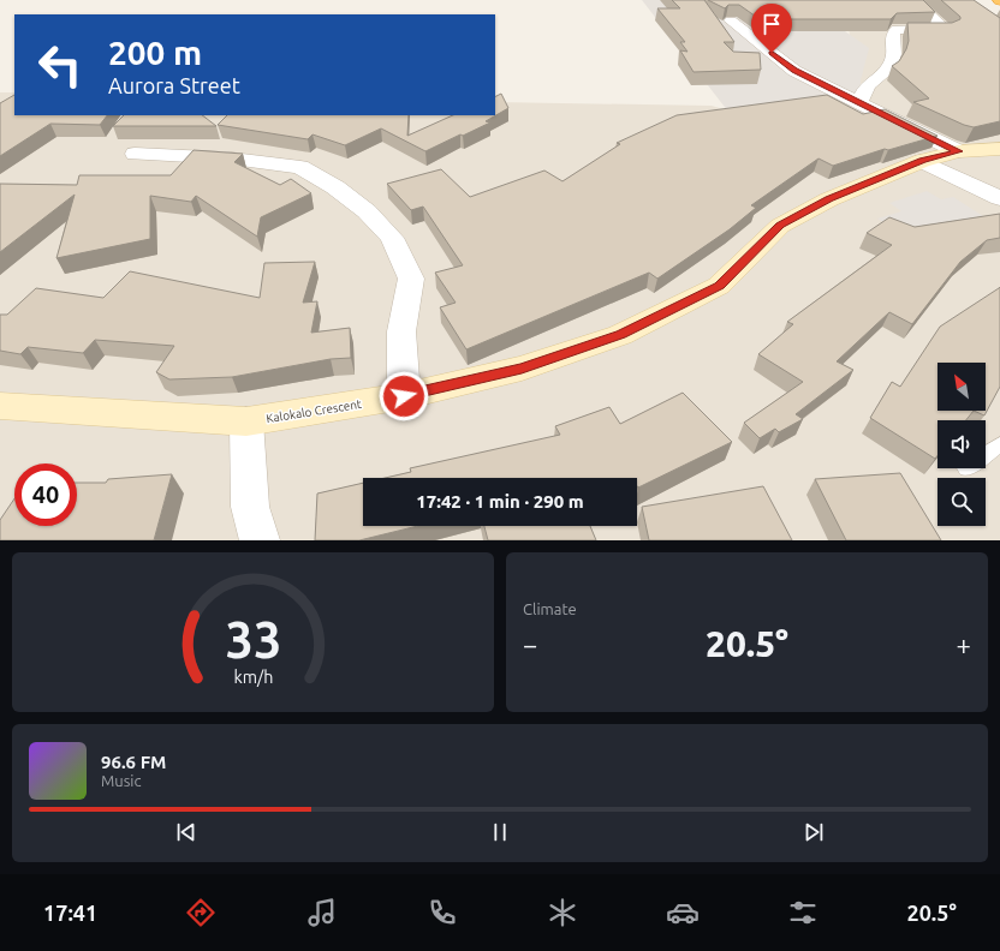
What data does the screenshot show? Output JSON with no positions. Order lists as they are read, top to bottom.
{
  "streets": {
    "street": ["Kalokalo Crescent"]
  },
  "north": "top left",
  "page": {
    "turn": ["200 m", "Aurora Street"],
    "limit": "40",
    "trip": "17:42 · 1 min · 290 m",
    "tile": "Climate",
    "heat": ["−", "20.5°", "+"],
    "song": ["96.6 FM", "Music"],
    "tabs": ["17:41", "20.5°"],
    "gauge": ["33", "km/h"]
  }
}
